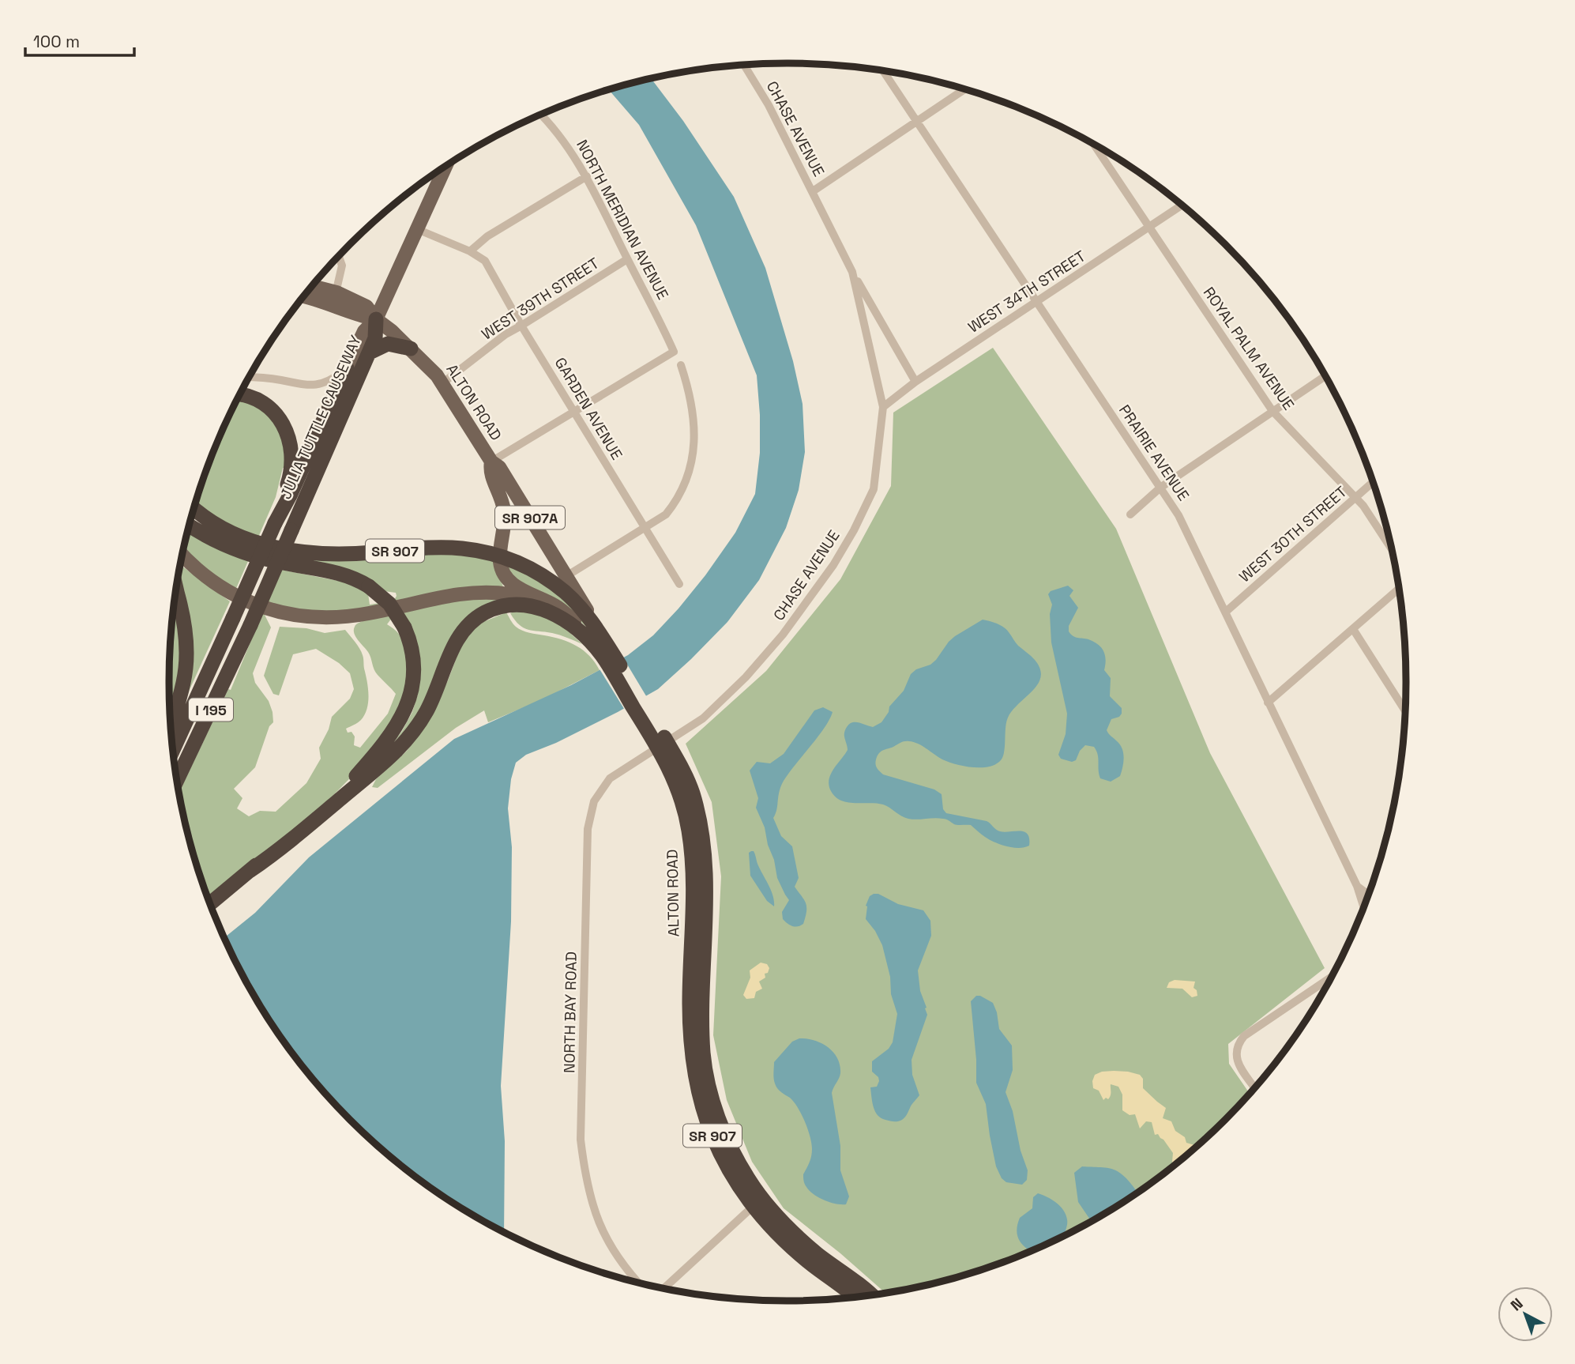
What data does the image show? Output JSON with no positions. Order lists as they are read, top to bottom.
{
  "streets": {
    "highway": [
      "ALTON ROAD",
      "JULIA TUTTLE CAUSEWAY",
      "SR 907",
      "I 195"
    ],
    "main road": ["SR 907A"],
    "street": [
      "CHASE AVENUE",
      "NORTH MERIDIAN AVENUE",
      "WEST 34TH STREET",
      "WEST 39TH STREET",
      "ROYAL PALM AVENUE",
      "GARDEN AVENUE",
      "PRAIRIE AVENUE",
      "WEST 30TH STREET",
      "NORTH BAY ROAD"
    ]
  },
  "crossings": [
    ["CHASE AVENUE", "WEST 34TH STREET"],
    ["CHASE AVENUE", "ALTON ROAD"],
    ["CHASE AVENUE", "NORTH BAY ROAD"],
    ["NORTH MERIDIAN AVENUE", "WEST 39TH STREET"],
    ["NORTH MERIDIAN AVENUE", "GARDEN AVENUE"],
    ["WEST 34TH STREET", "ROYAL PALM AVENUE"],
    ["WEST 34TH STREET", "PRAIRIE AVENUE"],
    ["WEST 39TH STREET", "ALTON ROAD"],
    ["WEST 39TH STREET", "GARDEN AVENUE"],
    ["ROYAL PALM AVENUE", "WEST 30TH STREET"],
    ["ALTON ROAD", "JULIA TUTTLE CAUSEWAY"],
    ["ALTON ROAD", "SR 907"],
    ["ALTON ROAD", "NORTH BAY ROAD"],
    ["PRAIRIE AVENUE", "WEST 30TH STREET"]
  ],
  "scale_bar": "100 m",
  "north": "top left"
}
